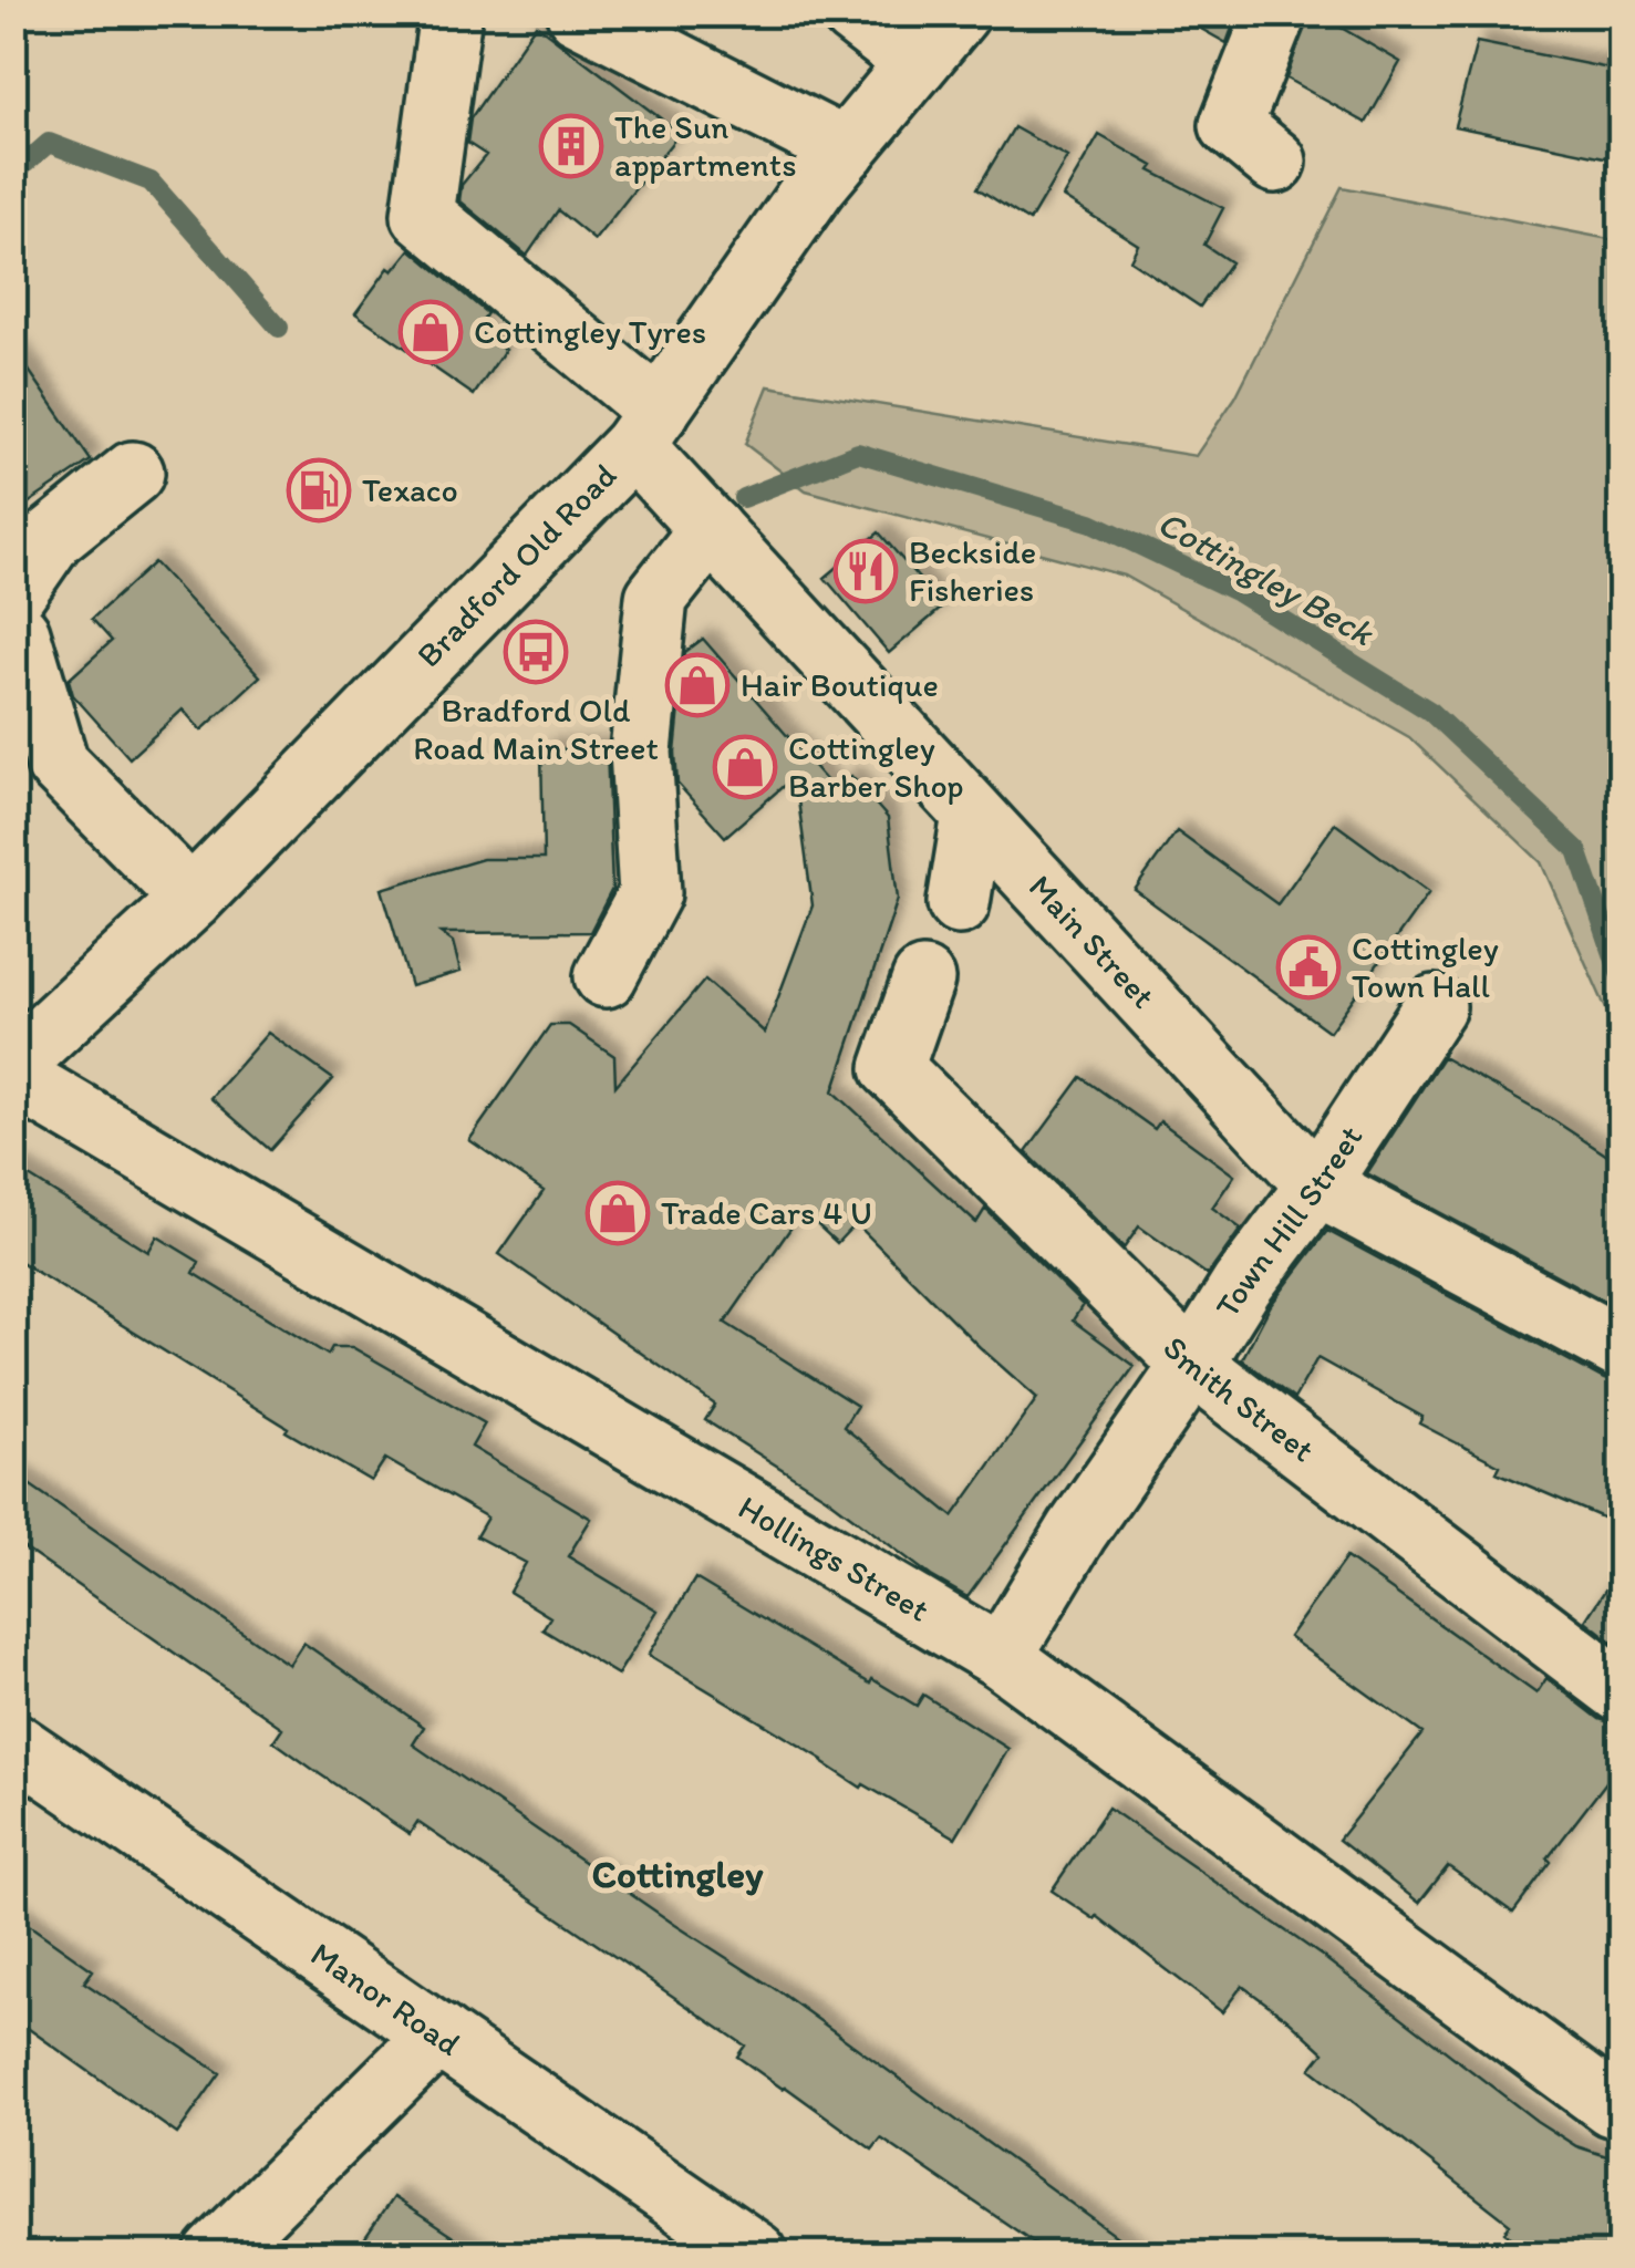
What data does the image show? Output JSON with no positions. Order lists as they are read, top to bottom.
{
  "streets": {
    "street": [
      "Bradford Old Road",
      "Main Street",
      "Town Hill Street",
      "Smith Street",
      "Hollings Street",
      "Manor Road"
    ]
  },
  "crossings": [
    ["Bradford Old Road", "Main Street"],
    ["Main Street", "Town Hill Street"],
    ["Town Hill Street", "Smith Street"],
    ["Town Hill Street", "Hollings Street"]
  ],
  "districts": ["Cottingley"],
  "water": ["Cottingley Beck"],
  "places": {
    "building": ["The Sun appartments"],
    "shop": [
      "Cottingley Tyres",
      "Hair Boutique",
      "Cottingley Barber Shop",
      "Trade Cars 4 U"
    ],
    "fuel station": ["Texaco"],
    "restaurant": ["Beckside Fisheries"],
    "bus stop": ["Bradford Old Road Main Street"],
    "public building": ["Cottingley Town Hall"]
  }
}
